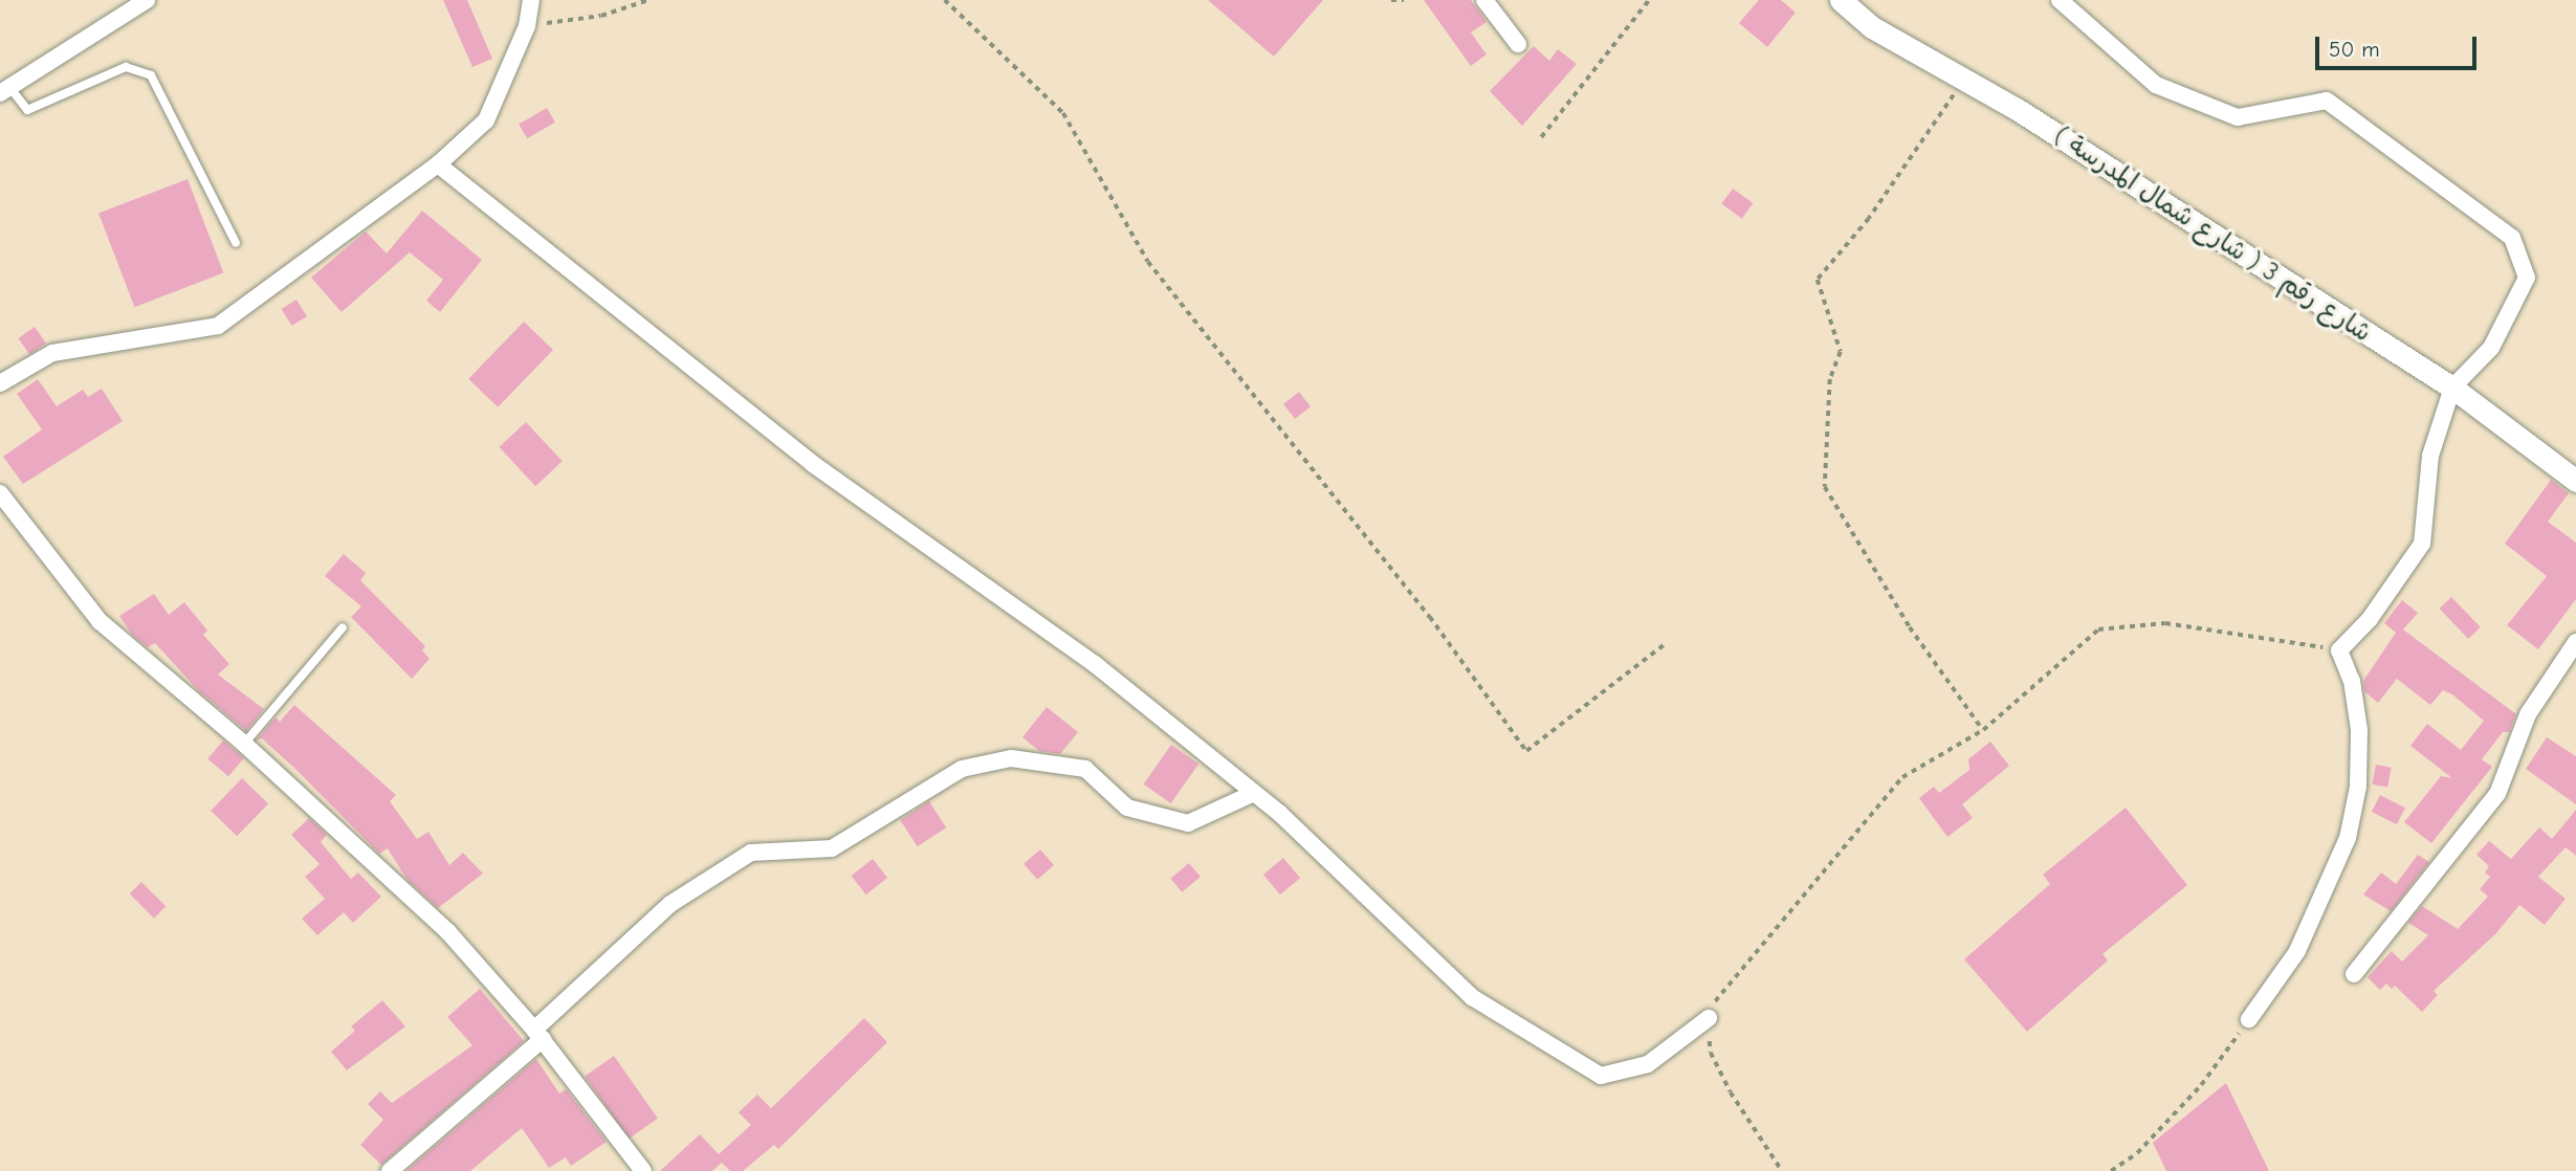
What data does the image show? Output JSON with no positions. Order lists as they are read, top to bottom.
{
  "streets": {
    "street": ["شارع رقم 3 ( شارع شمال المدرسة )"]
  },
  "scale_bar": "50 m"
}
